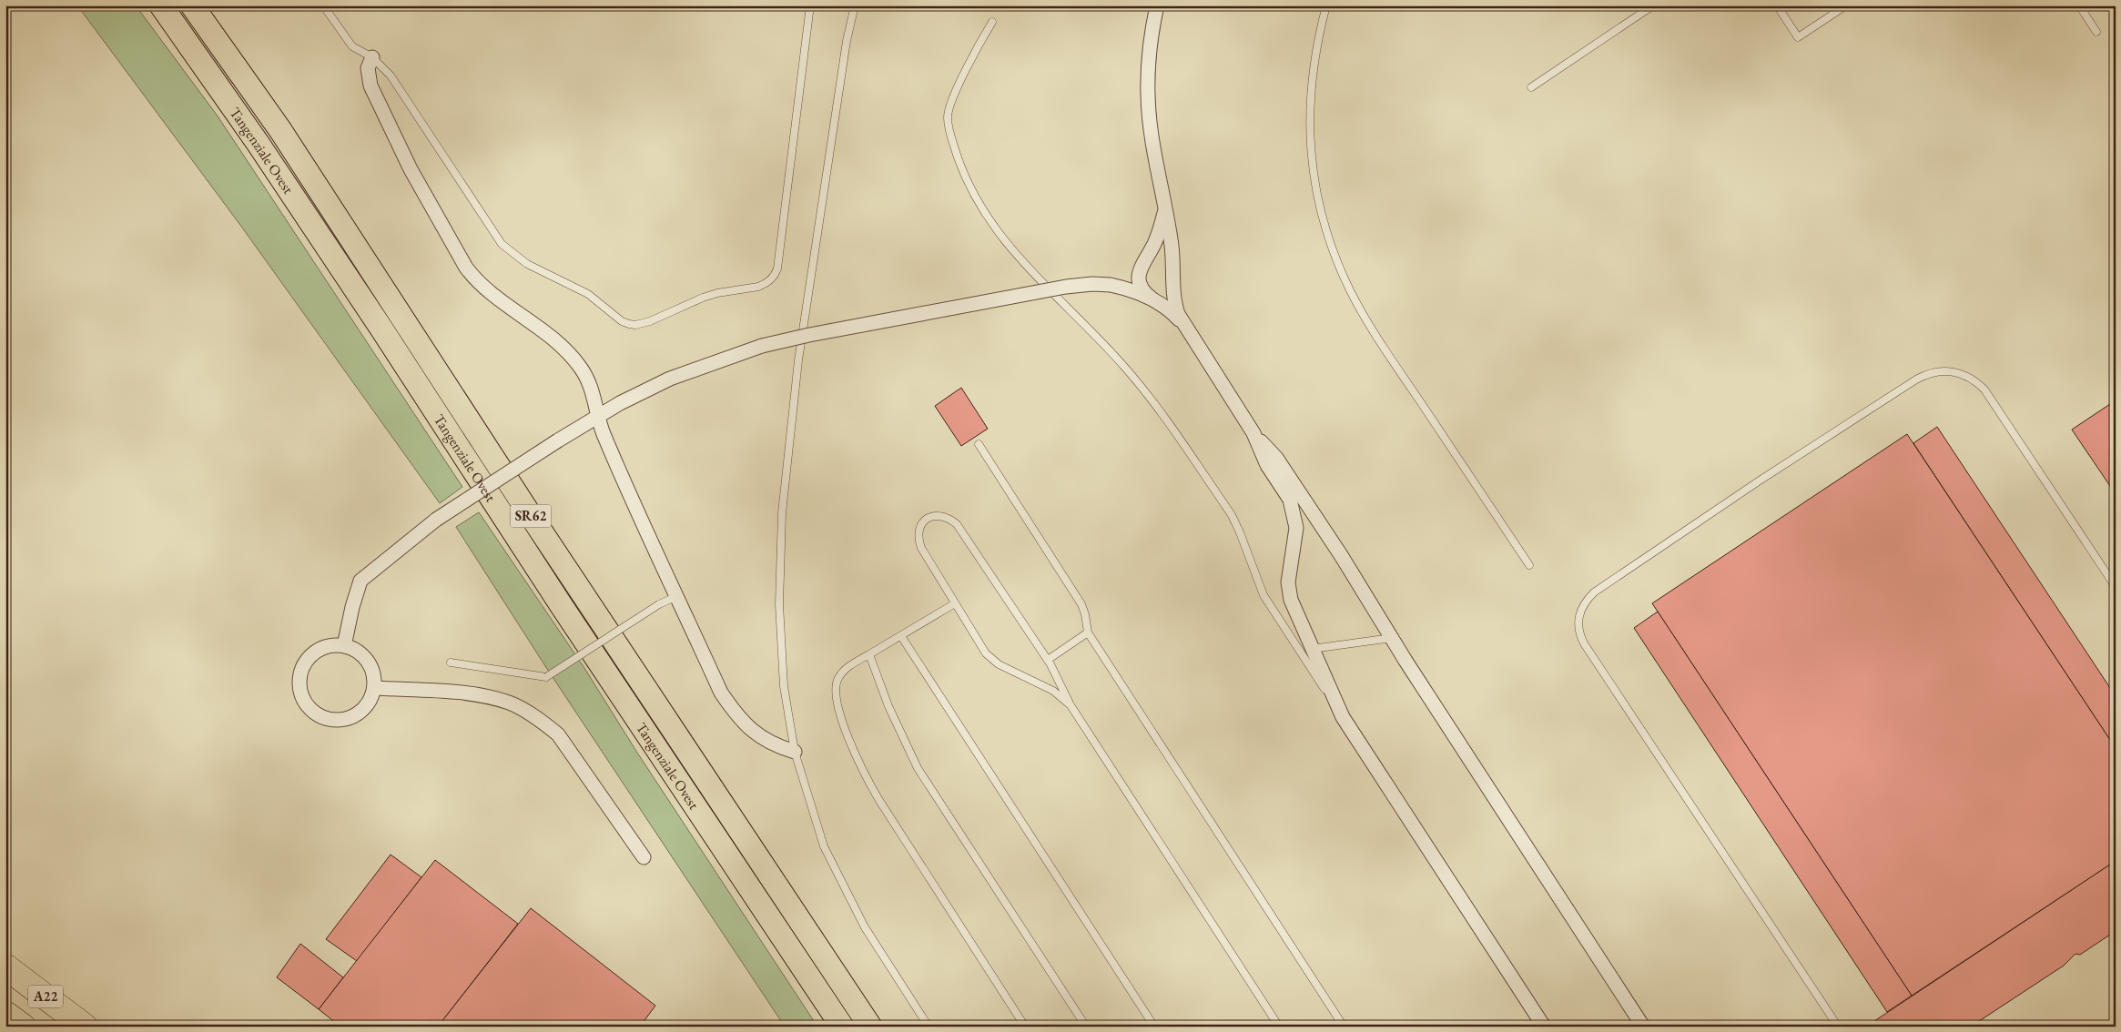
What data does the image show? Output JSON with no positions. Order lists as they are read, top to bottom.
{
  "streets": {
    "highway": ["Tangenziale Ovest", "SR62", "A22"]
  }
}
